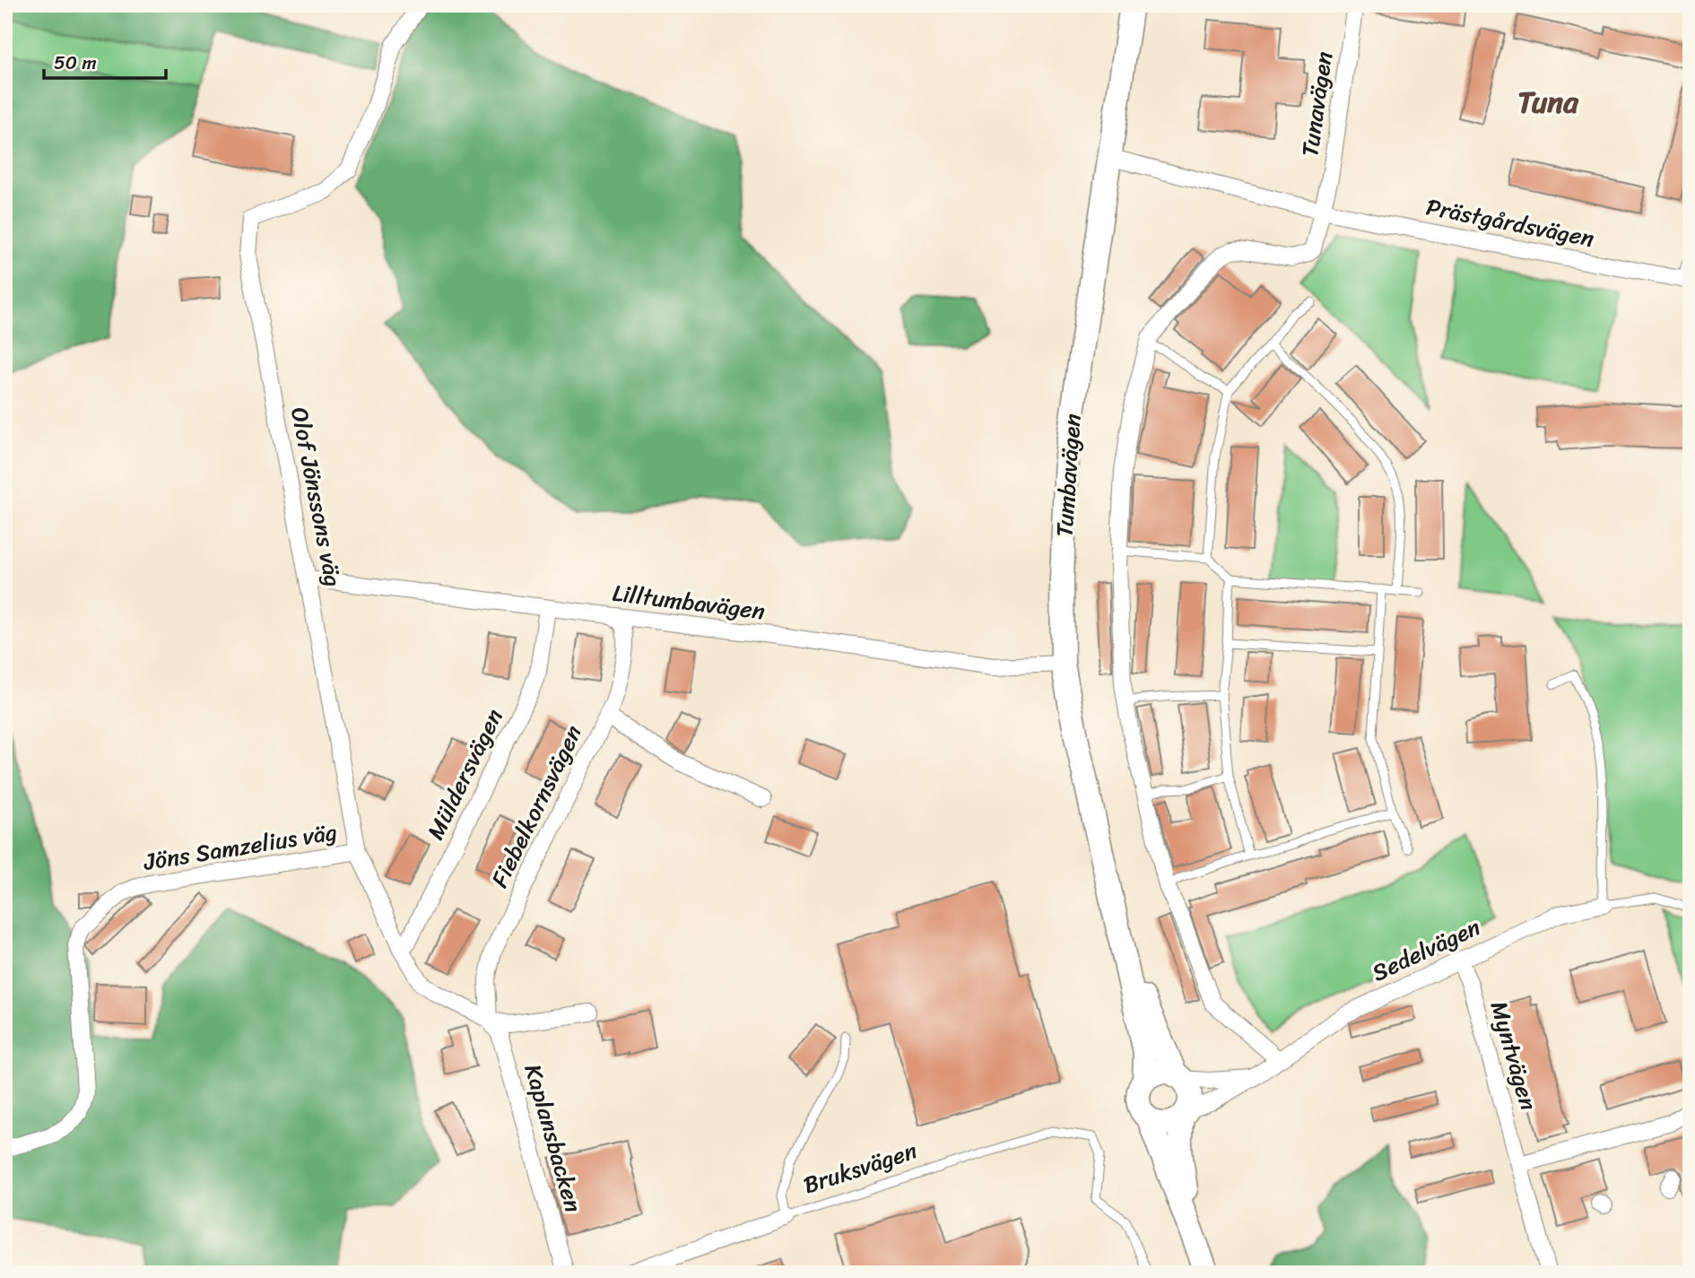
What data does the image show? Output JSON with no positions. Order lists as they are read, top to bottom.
{
  "streets": {
    "main road": ["Tumbavägen"],
    "street": [
      "Tunavägen",
      "Prästgårdsvägen",
      "Olof Jönssons väg",
      "Lilltumbavägen",
      "Müldersvägen",
      "Fiebelkornsvägen",
      "Jöns Samzelius väg",
      "Sedelvägen",
      "Myntvägen",
      "Kaplansbacken",
      "Bruksvägen"
    ]
  },
  "crossings": [
    ["Tunavägen", "Prästgårdsvägen"],
    ["Prästgårdsvägen", "Tumbavägen"],
    ["Tumbavägen", "Lilltumbavägen"],
    ["Tumbavägen", "Sedelvägen"],
    ["Olof Jönssons väg", "Lilltumbavägen"],
    ["Olof Jönssons väg", "Müldersvägen"],
    ["Olof Jönssons väg", "Fiebelkornsvägen"],
    ["Olof Jönssons väg", "Jöns Samzelius väg"],
    ["Olof Jönssons väg", "Kaplansbacken"],
    ["Lilltumbavägen", "Müldersvägen"],
    ["Lilltumbavägen", "Fiebelkornsvägen"],
    ["Fiebelkornsvägen", "Kaplansbacken"],
    ["Sedelvägen", "Myntvägen"]
  ],
  "districts": ["Tuna"],
  "scale_bar": "50 m"
}
